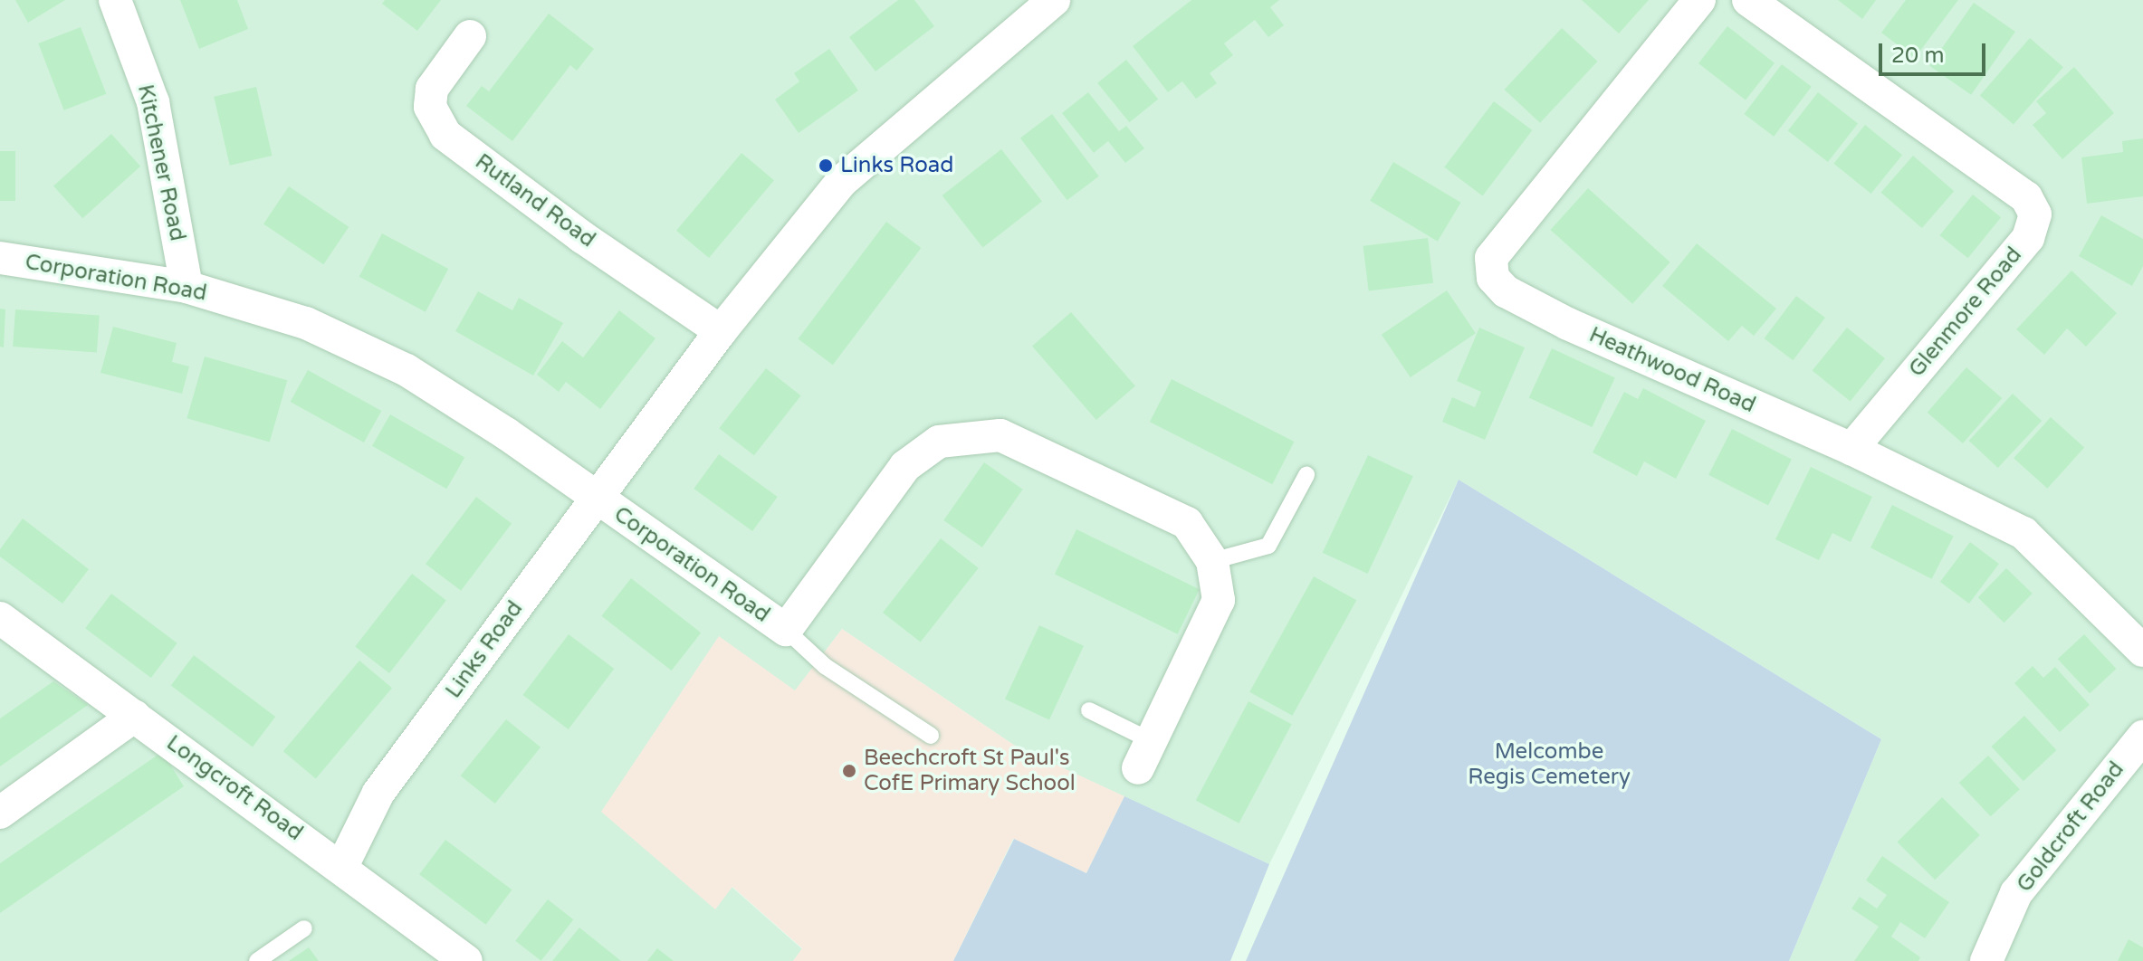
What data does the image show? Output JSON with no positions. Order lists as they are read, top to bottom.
{
  "streets": {
    "street": [
      "Kitchener Road",
      "Rutland Road",
      "Corporation Road",
      "Glenmore Road",
      "Heathwood Road",
      "Links Road",
      "Longcroft Road",
      "Goldcroft Road"
    ]
  },
  "crossings": [
    ["Kitchener Road", "Corporation Road"],
    ["Rutland Road", "Links Road"],
    ["Corporation Road", "Links Road"],
    ["Glenmore Road", "Heathwood Road"],
    ["Links Road", "Longcroft Road"]
  ],
  "parks": ["Melcombe Regis Cemetery"],
  "places": ["Links Road", "Beechcroft St Paul's CofE Primary School"],
  "scale_bar": "20 m"
}
